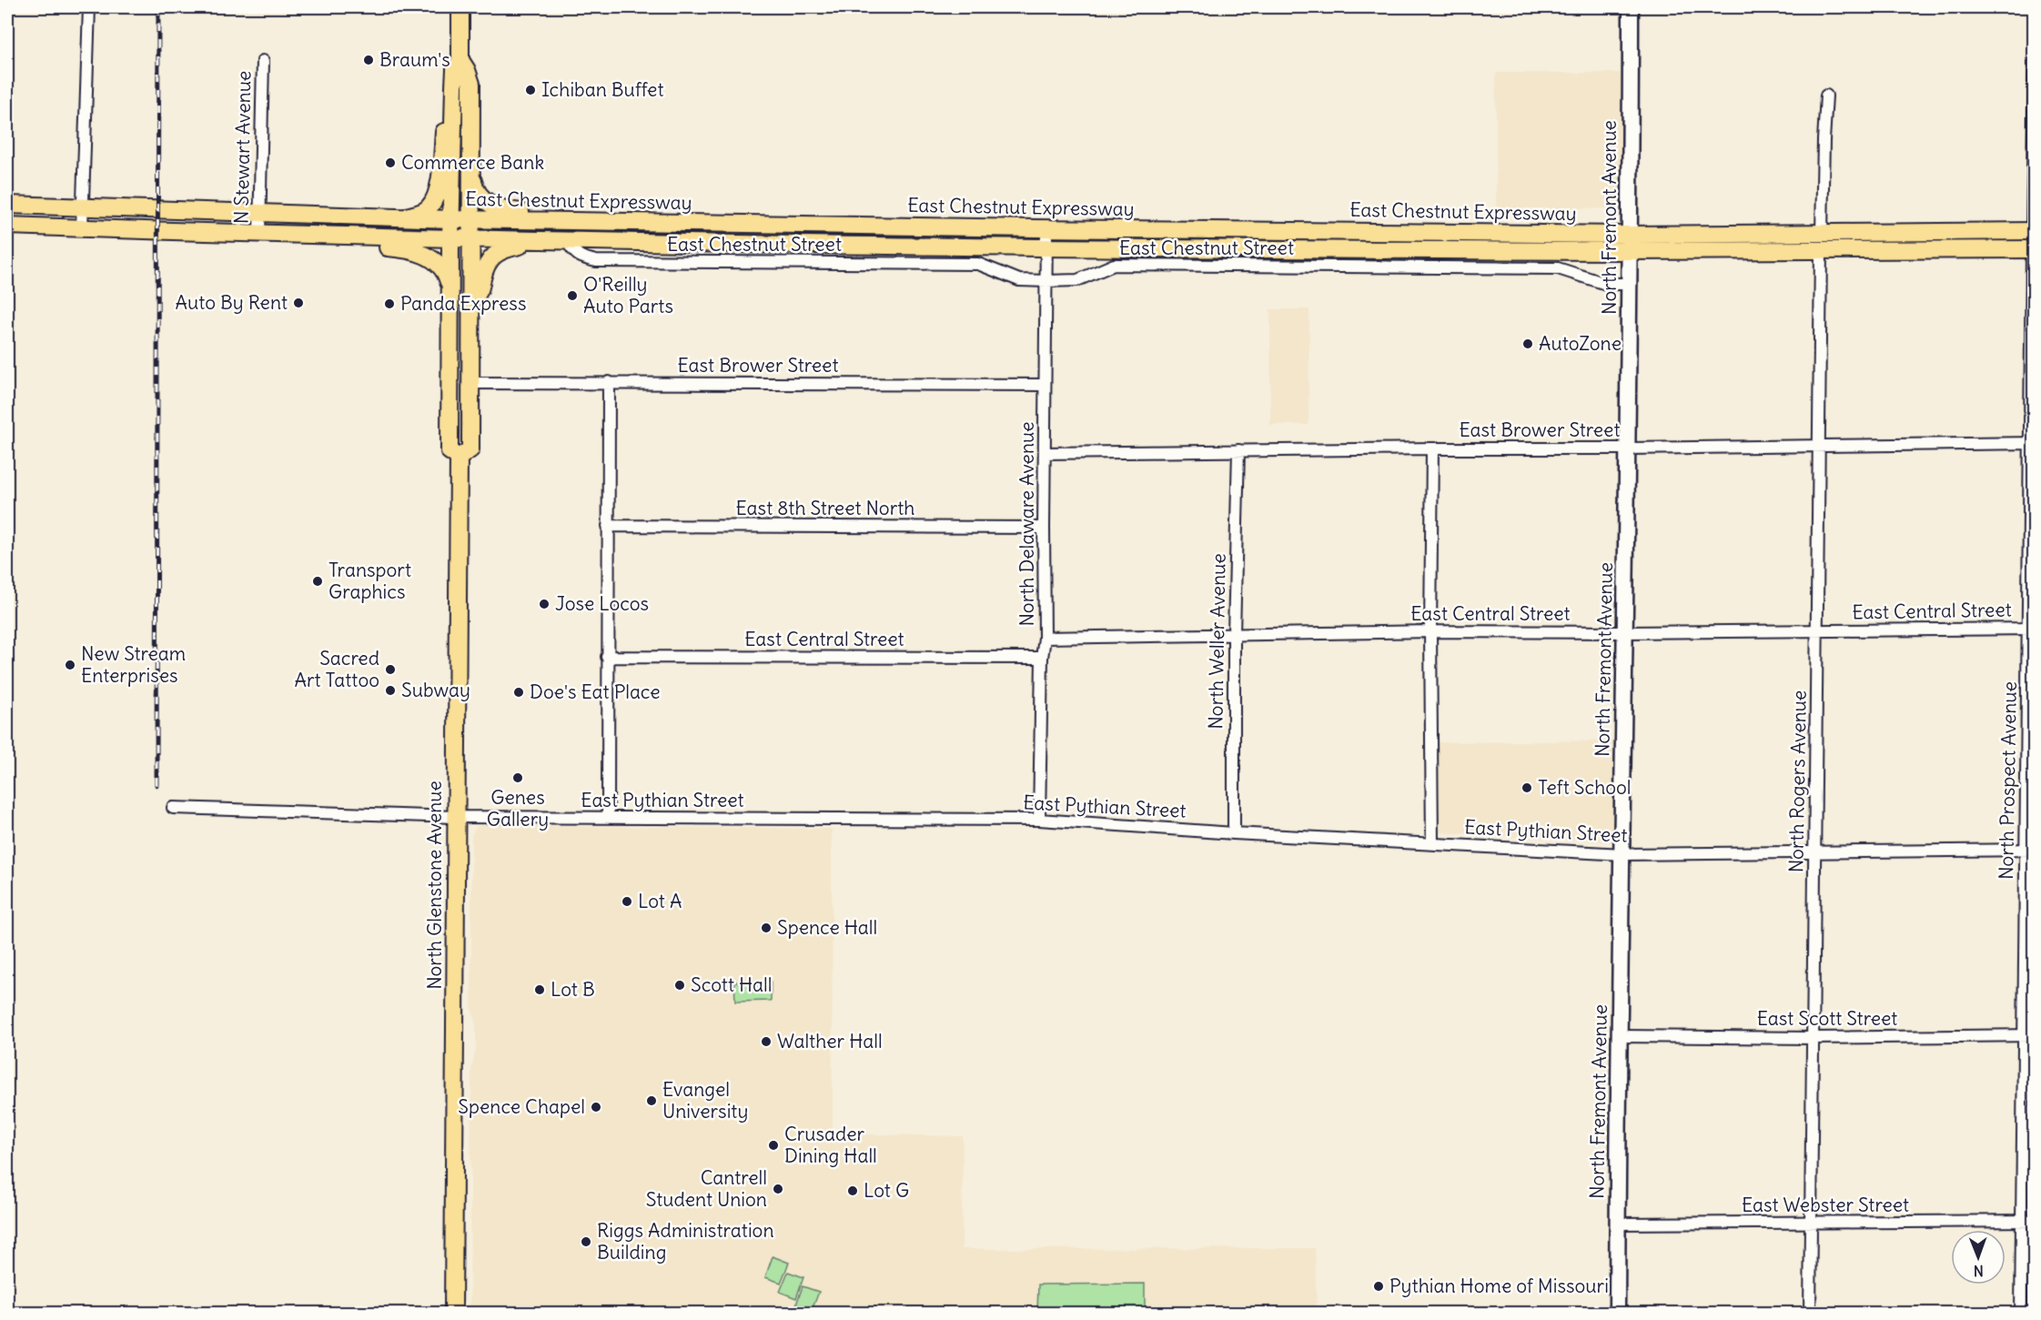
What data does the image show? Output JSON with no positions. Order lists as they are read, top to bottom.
{
  "streets": {
    "main road": ["East Chestnut Expressway", "North Glenstone Avenue"],
    "street": [
      "N Stewart Avenue",
      "North Fremont Avenue",
      "East Chestnut Street",
      "East Brower Street",
      "East 8th Street North",
      "North Delaware Avenue",
      "East Central Street",
      "North Weller Avenue",
      "North Prospect Avenue",
      "North Rogers Avenue",
      "East Pythian Street",
      "East Scott Street",
      "East Webster Street"
    ]
  },
  "crossings": [
    ["N Stewart Avenue", "East Chestnut Expressway"],
    ["East Chestnut Expressway", "North Fremont Avenue"],
    ["East Chestnut Expressway", "East Chestnut Street"],
    ["East Chestnut Expressway", "North Delaware Avenue"],
    ["East Chestnut Expressway", "North Prospect Avenue"],
    ["East Chestnut Expressway", "North Rogers Avenue"],
    ["East Chestnut Expressway", "North Glenstone Avenue"],
    ["North Fremont Avenue", "East Chestnut Street"],
    ["North Fremont Avenue", "East Brower Street"],
    ["North Fremont Avenue", "East Central Street"],
    ["North Fremont Avenue", "East Pythian Street"],
    ["North Fremont Avenue", "East Scott Street"],
    ["North Fremont Avenue", "East Webster Street"],
    ["East Chestnut Street", "North Delaware Avenue"],
    ["East Brower Street", "North Delaware Avenue"],
    ["East Brower Street", "North Weller Avenue"],
    ["East Brower Street", "North Prospect Avenue"],
    ["East Brower Street", "North Rogers Avenue"],
    ["East Brower Street", "North Glenstone Avenue"],
    ["East 8th Street North", "North Delaware Avenue"],
    ["North Delaware Avenue", "East Central Street"],
    ["North Delaware Avenue", "East Pythian Street"],
    ["East Central Street", "North Weller Avenue"],
    ["East Central Street", "North Prospect Avenue"],
    ["East Central Street", "North Rogers Avenue"],
    ["North Weller Avenue", "East Pythian Street"],
    ["North Prospect Avenue", "East Pythian Street"],
    ["North Prospect Avenue", "East Scott Street"],
    ["North Prospect Avenue", "East Webster Street"],
    ["North Rogers Avenue", "East Pythian Street"],
    ["North Rogers Avenue", "East Scott Street"],
    ["North Rogers Avenue", "East Webster Street"],
    ["East Pythian Street", "North Glenstone Avenue"]
  ],
  "places": [
    "Braum's",
    "Ichiban Buffet",
    "Commerce Bank",
    "O'Reilly Auto Parts",
    "Auto By Rent",
    "Panda Express",
    "AutoZone",
    "Transport Graphics",
    "Jose Locos",
    "New Stream Enterprises",
    "Sacred Art Tattoo",
    "Subway",
    "Doe's Eat Place",
    "Genes Gallery",
    "Teft School",
    "Lot A",
    "Spence Hall",
    "Scott Hall",
    "Lot B",
    "Walther Hall",
    "Evangel University",
    "Spence Chapel",
    "Crusader Dining Hall",
    "Cantrell Student Union",
    "Lot G",
    "Riggs Administration Building",
    "Pythian Home of Missouri"
  ],
  "north": "bottom"
}
